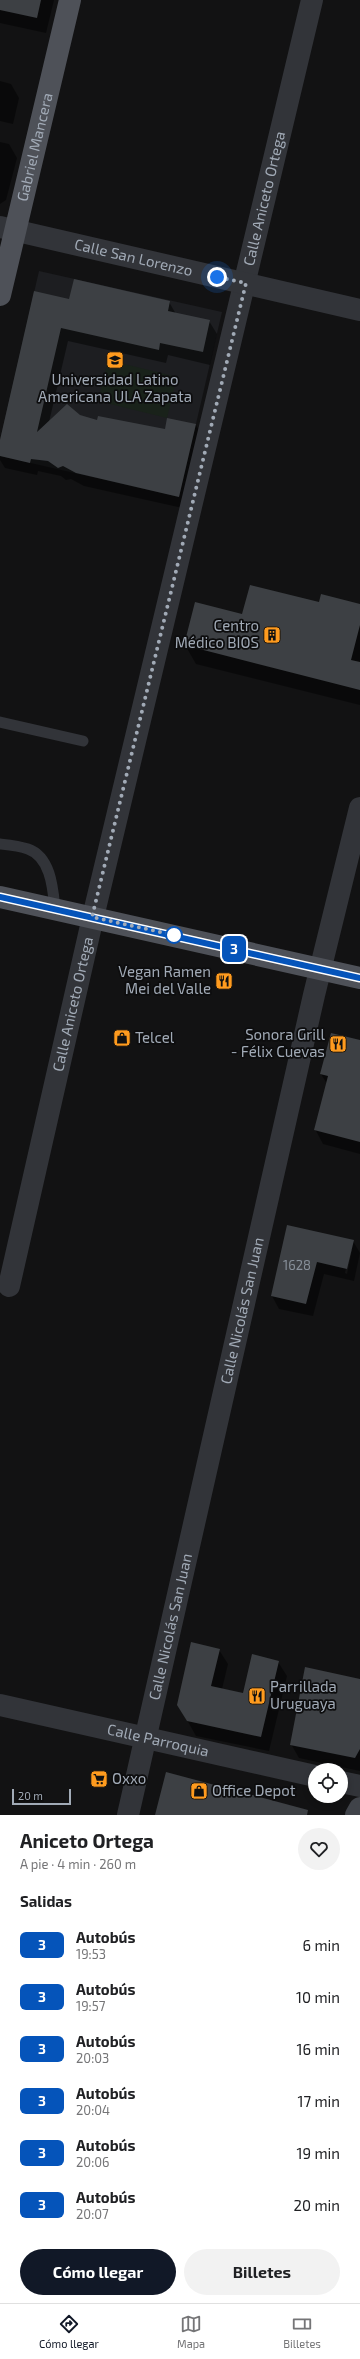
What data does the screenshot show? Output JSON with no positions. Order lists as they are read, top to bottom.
{
  "streets": {
    "main road": ["Gabriel Mancera"],
    "street": [
      "Calle Aniceto Ortega",
      "Calle San Lorenzo",
      "Calle Nicolás San Juan",
      "Calle Parroquia"
    ]
  },
  "crossings": [
    ["Gabriel Mancera", "Calle San Lorenzo"],
    ["Calle Aniceto Ortega", "Calle San Lorenzo"],
    ["Calle Nicolás San Juan", "Calle Parroquia"]
  ],
  "places": {
    "school or university": ["Universidad Latino Americana ULA Zapata"],
    "building": ["Centro Médico BIOS"],
    "restaurant": ["Vegan Ramen Mei del Valle", "Sonora Grill - Félix Cuevas", "Parrillada Uruguaya"],
    "shop": ["Telcel", "Office Depot"],
    "supermarket": ["Oxxo"]
  },
  "lines": ["bus line 3"],
  "house_numbers": ["1628"],
  "scale_bar": "20 m",
  "page": {
    "on_map": "3",
    "scale": "20 m",
    "heading": [
      ["Aniceto Ortega", "A pie · 4 min · 260 m"],
      "Salidas"
    ],
    "list": [
      {
        "mark": "3",
        "name": "Autobús",
        "note": "19:53",
        "value": "6 min"
      },
      {
        "mark": "3",
        "name": "Autobús",
        "note": "19:57",
        "value": "10 min"
      },
      {
        "mark": "3",
        "name": "Autobús",
        "note": "20:03",
        "value": "16 min"
      },
      {
        "mark": "3",
        "name": "Autobús",
        "note": "20:04",
        "value": "17 min"
      },
      {
        "mark": "3",
        "name": "Autobús",
        "note": "20:06",
        "value": "19 min"
      },
      {
        "mark": "3",
        "name": "Autobús",
        "note": "20:07",
        "value": "20 min"
      }
    ],
    "buttons": ["Cómo llegar", "Billetes"],
    "tabs": ["Cómo llegar", "Mapa", "Billetes"]
  }
}
